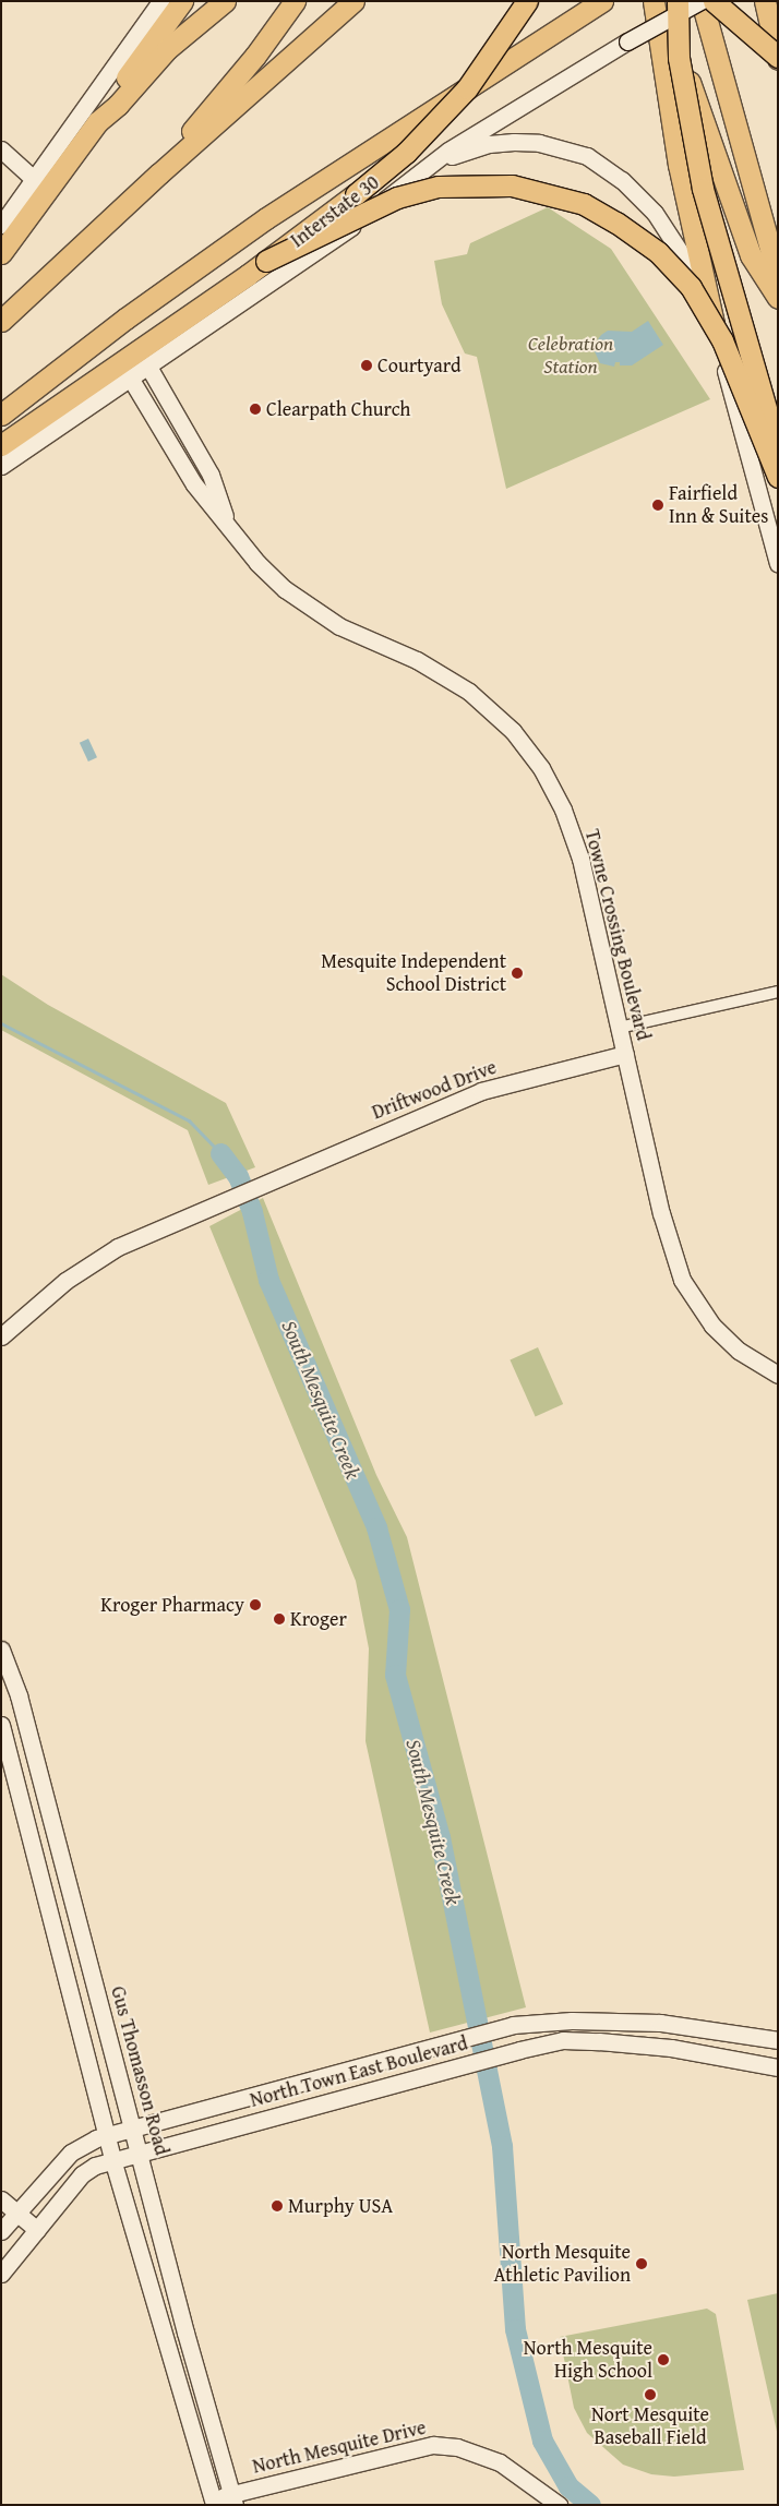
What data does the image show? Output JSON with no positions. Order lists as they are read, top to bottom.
{
  "streets": {
    "main road": [
      "Interstate 30",
      "Towne Crossing Boulevard",
      "Driftwood Drive",
      "Gus Thomasson Road",
      "North Town East Boulevard",
      "North Mesquite Drive"
    ]
  },
  "crossings": [
    ["Interstate 30", "Towne Crossing Boulevard"],
    ["Towne Crossing Boulevard", "Driftwood Drive"],
    ["Gus Thomasson Road", "North Town East Boulevard"],
    ["Gus Thomasson Road", "North Mesquite Drive"]
  ],
  "water": ["South Mesquite Creek"],
  "parks": ["Celebration Station"],
  "places": [
    "Courtyard",
    "Clearpath Church",
    "Fairfield Inn & Suites",
    "Mesquite Independent School District",
    "Kroger Pharmacy",
    "Kroger",
    "Murphy USA",
    "North Mesquite Athletic Pavilion",
    "North Mesquite High School",
    "Nort Mesquite Baseball Field"
  ]
}
